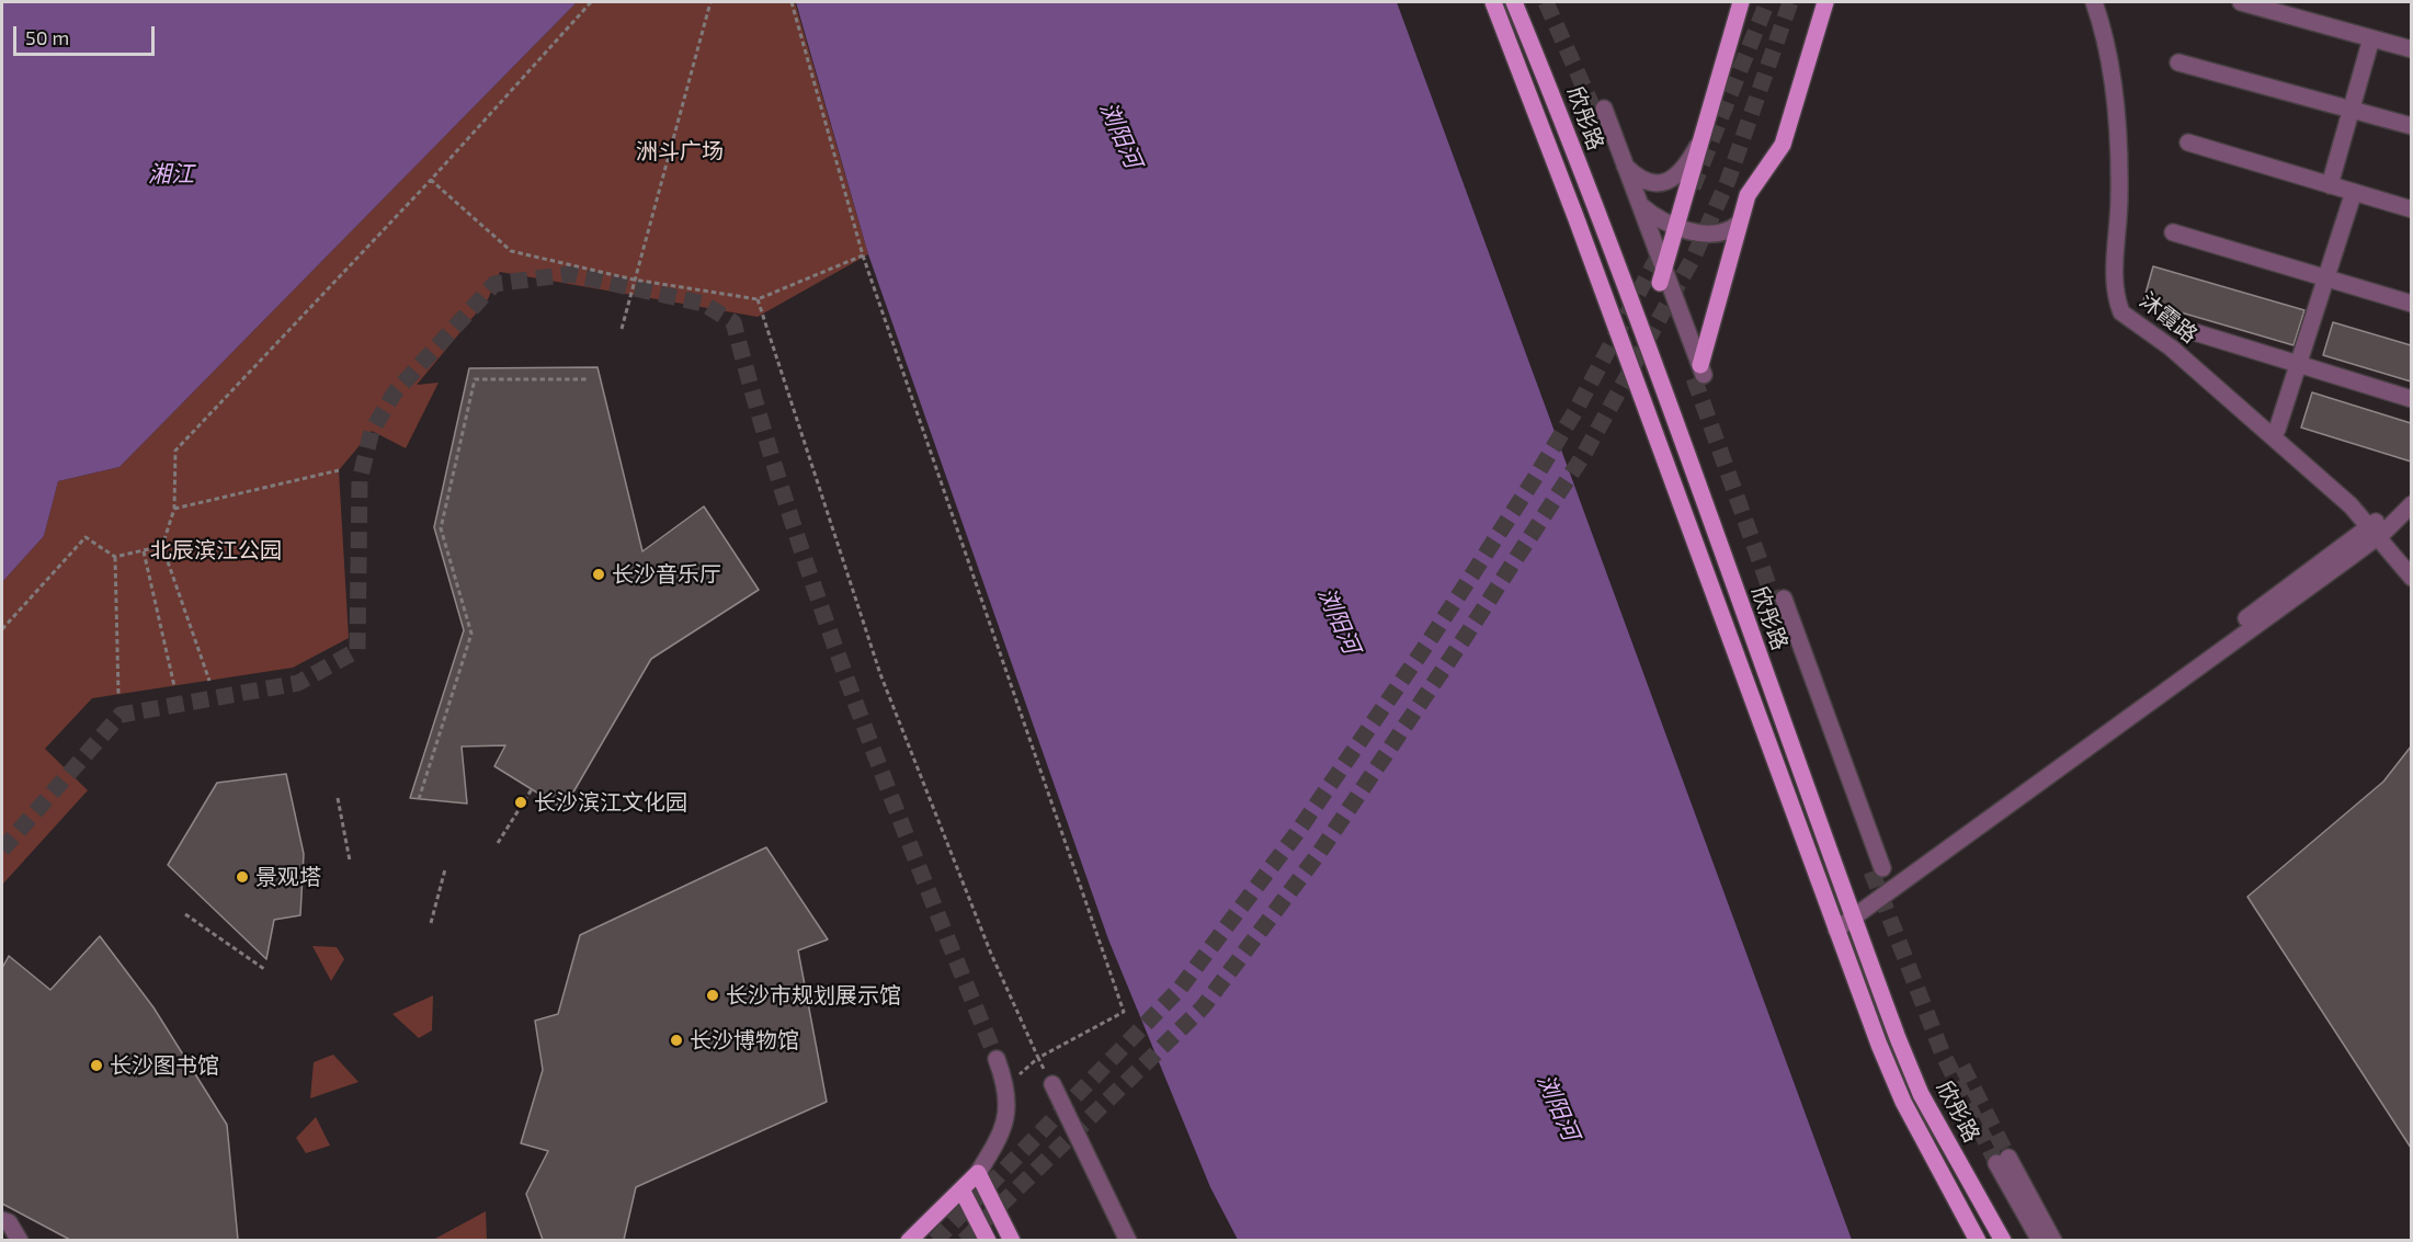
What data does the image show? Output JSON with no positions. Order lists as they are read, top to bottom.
{
  "streets": {
    "main road": ["欣彤路"],
    "street": ["沐霞路"]
  },
  "water": ["浏阳河", "湘江"],
  "parks": ["洲斗广场", "北辰滨江公园"],
  "places": [
    "长沙音乐厅",
    "长沙滨江文化园",
    "景观塔",
    "长沙市规划展示馆",
    "长沙博物馆",
    "长沙图书馆"
  ],
  "scale_bar": "50 m"
}
